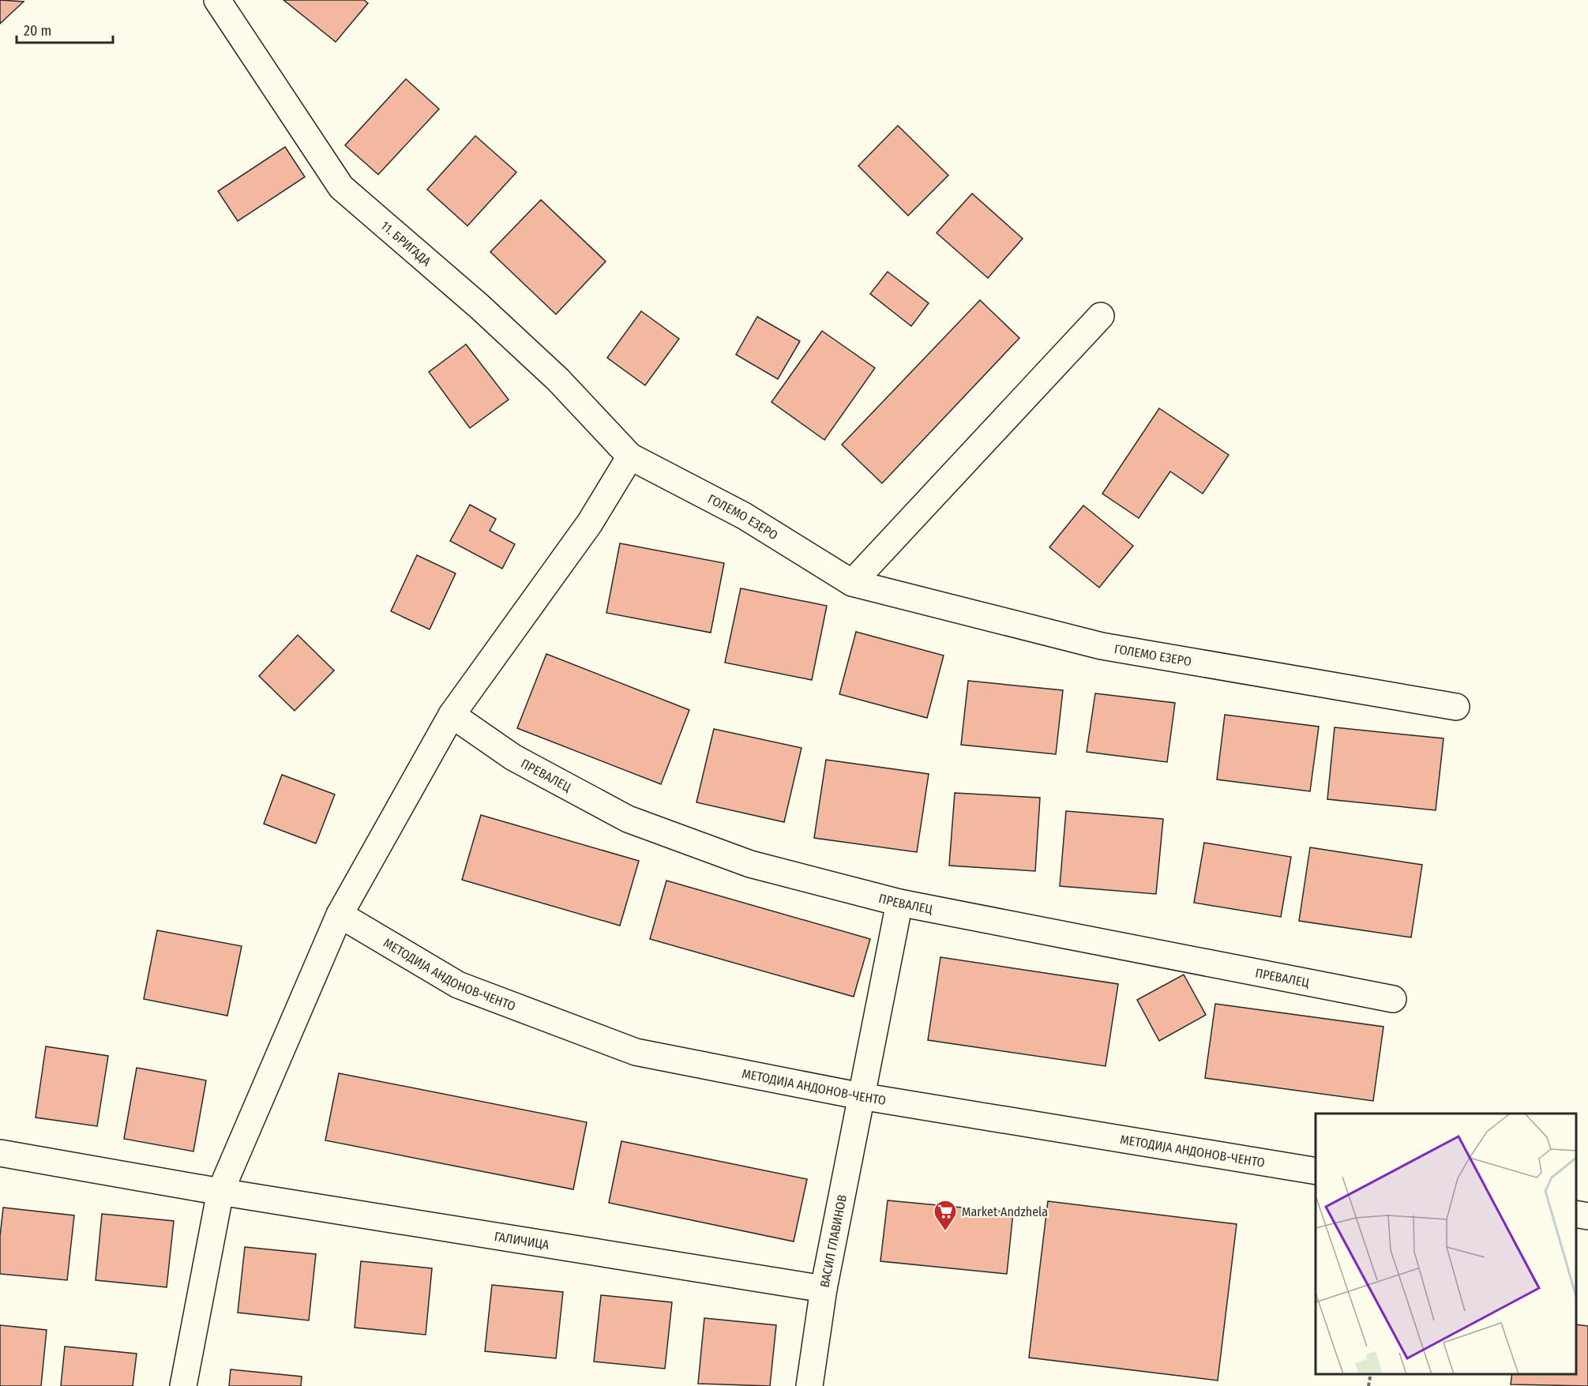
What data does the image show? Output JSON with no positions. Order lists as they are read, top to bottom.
{
  "streets": {
    "street": [
      "11. БРИГАДА",
      "ГОЛЕМО ЕЗЕРО",
      "ПРЕВАЛЕЦ",
      "МЕТОДИЈА АНДОНОВ-ЧЕНТО",
      "ГАЛИЧИЦА",
      "ВАСИЛ ГЛАВИНОВ"
    ]
  },
  "crossings": [
    ["11. БРИГАДА", "ГОЛЕМО ЕЗЕРО"],
    ["ПРЕВАЛЕЦ", "ВАСИЛ ГЛАВИНОВ"],
    ["МЕТОДИЈА АНДОНОВ-ЧЕНТО", "ВАСИЛ ГЛАВИНОВ"],
    ["ГАЛИЧИЦА", "ВАСИЛ ГЛАВИНОВ"]
  ],
  "places": {
    "supermarket": ["Market Andzhela"]
  },
  "scale_bar": "20 m"
}
